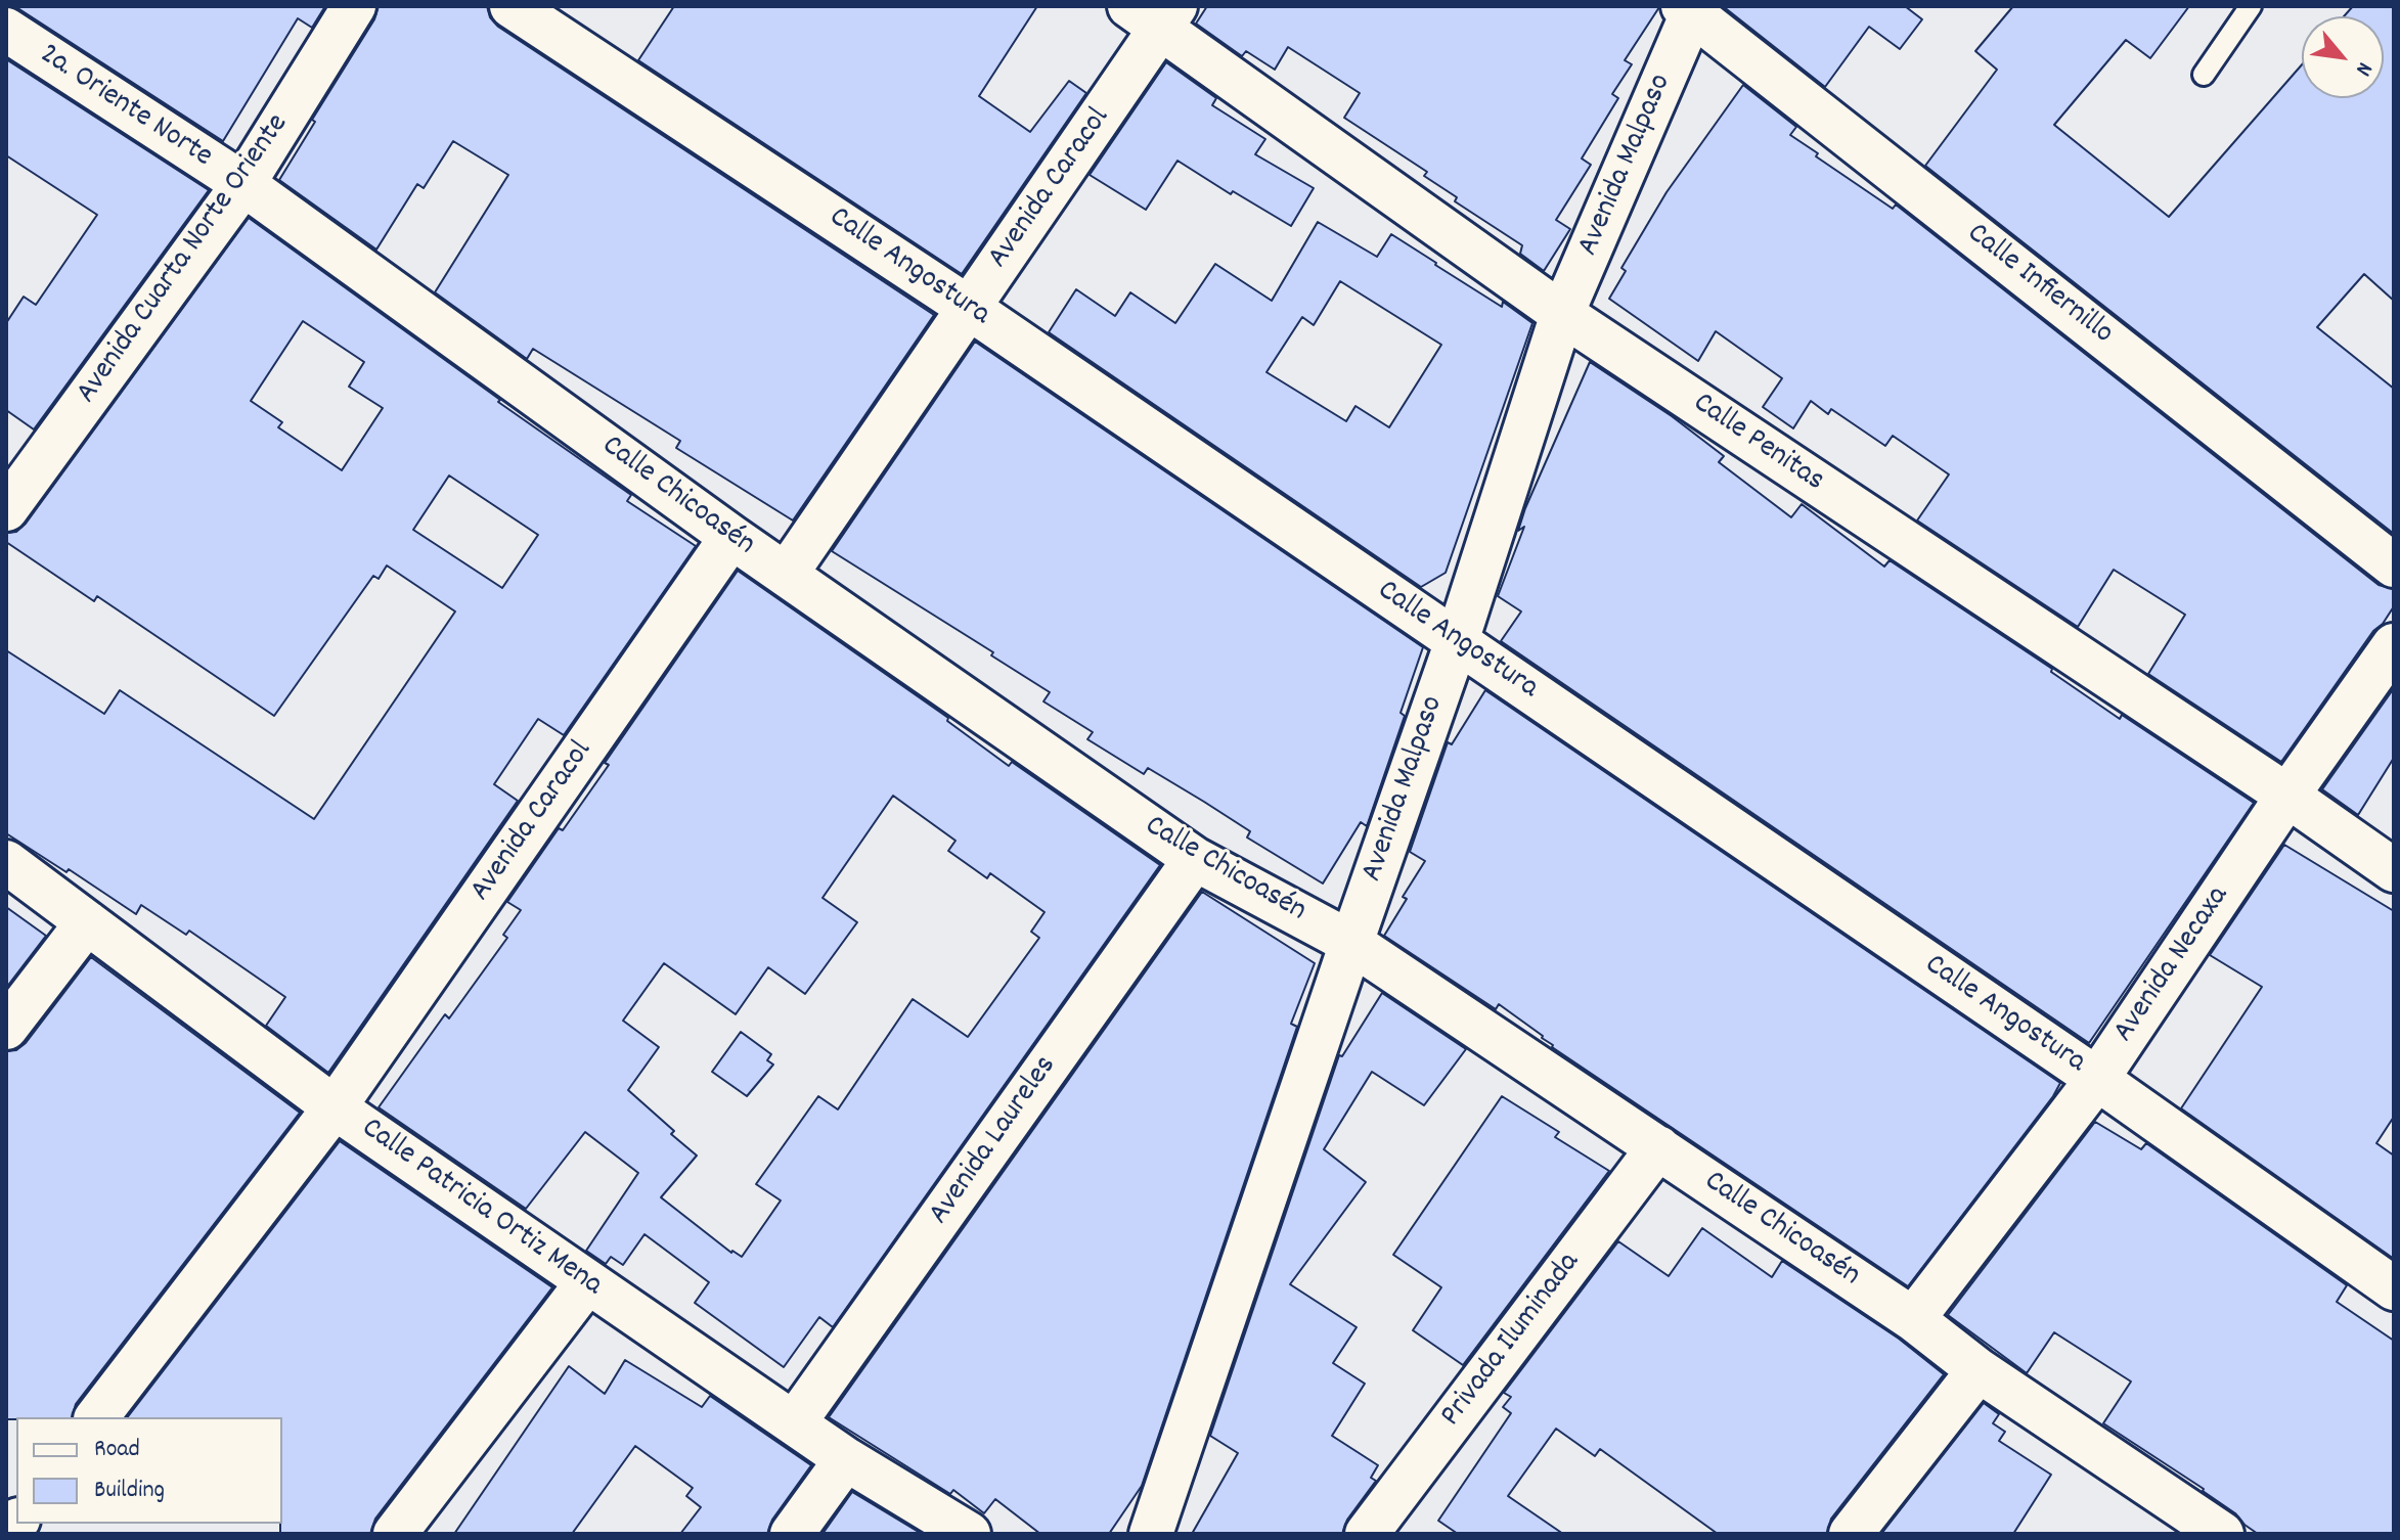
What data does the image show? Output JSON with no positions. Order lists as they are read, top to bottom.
{
  "streets": {
    "street": [
      "2a. Oriente Norte",
      "Avenida Malpaso",
      "Avenida Caracol",
      "Avenida Cuarta Norte Oriente",
      "Calle Angostura",
      "Calle Infiernillo",
      "Calle Penitas",
      "Calle Chicoasén",
      "Avenida Necaxa",
      "Avenida Laureles",
      "Calle Patricia Ortiz Mena",
      "Privada Iluminada"
    ]
  },
  "crossings": [
    ["2a. Oriente Norte", "Avenida Cuarta Norte Oriente"],
    ["2a. Oriente Norte", "Calle Chicoasén"],
    ["Avenida Malpaso", "Calle Angostura"],
    ["Avenida Malpaso", "Calle Infiernillo"],
    ["Avenida Malpaso", "Calle Penitas"],
    ["Avenida Malpaso", "Calle Chicoasén"],
    ["Avenida Caracol", "Calle Angostura"],
    ["Avenida Caracol", "Calle Penitas"],
    ["Avenida Caracol", "Calle Chicoasén"],
    ["Avenida Caracol", "Calle Patricia Ortiz Mena"],
    ["Avenida Cuarta Norte Oriente", "Calle Chicoasén"],
    ["Calle Angostura", "Avenida Necaxa"],
    ["Calle Penitas", "Avenida Necaxa"],
    ["Calle Chicoasén", "Avenida Necaxa"],
    ["Calle Chicoasén", "Avenida Laureles"],
    ["Calle Chicoasén", "Privada Iluminada"],
    ["Avenida Laureles", "Calle Patricia Ortiz Mena"]
  ],
  "legend": ["Road", "Building"],
  "north": "bottom right"
}
